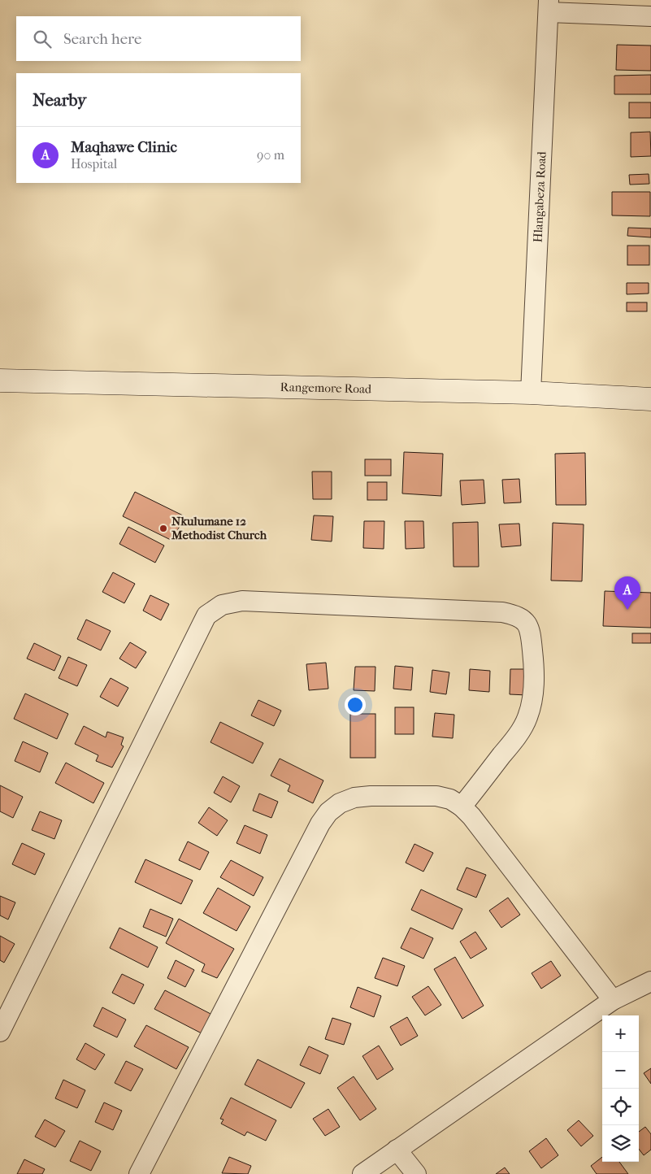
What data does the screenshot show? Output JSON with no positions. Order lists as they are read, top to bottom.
{
  "streets": {
    "street": ["Hlangabeza Road", "Rangemore Road"]
  },
  "crossings": [
    ["Hlangabeza Road", "Rangemore Road"]
  ],
  "places": ["Nkulumane 12 Methodist Church"],
  "page": {
    "search": "Search here",
    "heading": "Nearby",
    "list": [
      {
        "mark": "A",
        "name": "Maqhawe Clinic",
        "note": "Hospital",
        "value": "90 m"
      }
    ],
    "pins": "A",
    "map_buttons": ["+", "−"]
  }
}
